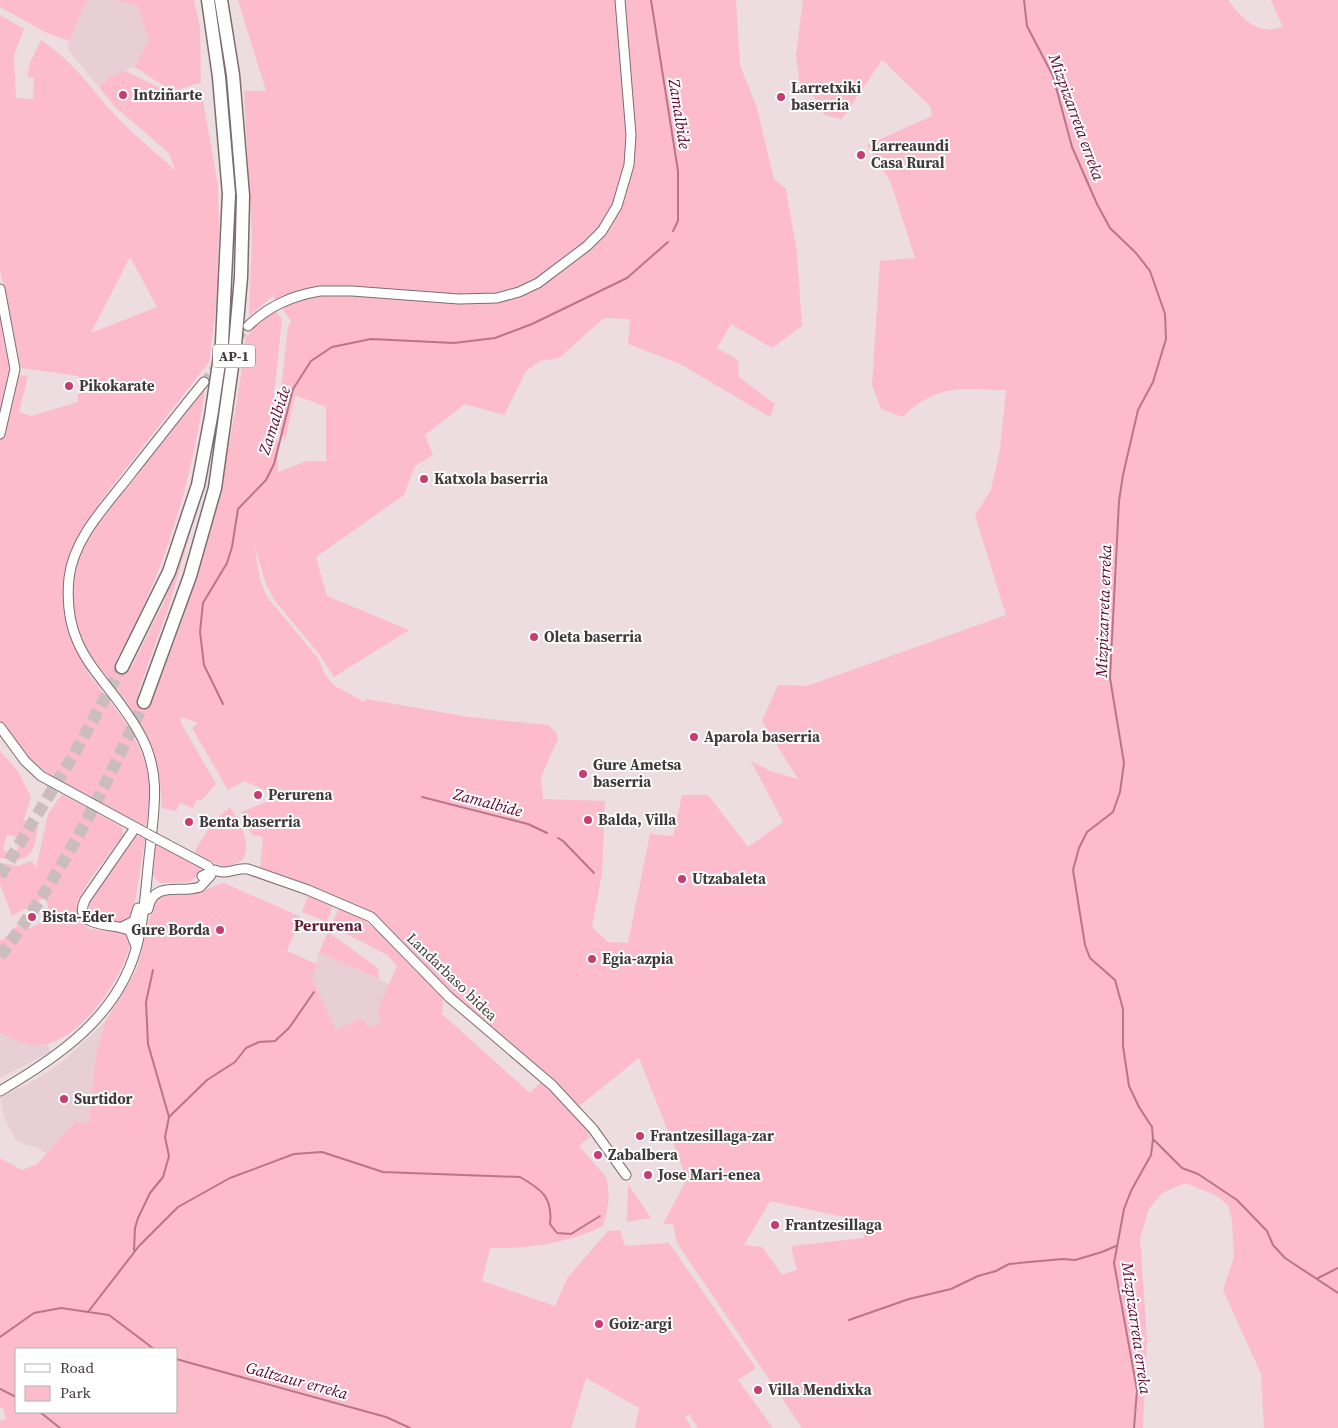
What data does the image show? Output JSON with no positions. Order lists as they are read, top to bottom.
{
  "streets": {
    "highway": ["AP-1"],
    "main road": ["Landarbaso bidea"]
  },
  "districts": ["Perurena"],
  "water": ["Zamalbide", "Mizpizarreta erreka", "Galtzaur erreka"],
  "places": [
    "Intziñarte",
    "Larretxiki baserria",
    "Larreaundi Casa Rural",
    "Pikokarate",
    "Katxola baserria",
    "Oleta baserria",
    "Aparola baserria",
    "Gure Ametsa baserria",
    "Perurena",
    "Balda, Villa",
    "Benta baserria",
    "Utzabaleta",
    "Bista-Eder",
    "Gure Borda",
    "Egia-azpia",
    "Surtidor",
    "Frantzesillaga-zar",
    "Zabalbera",
    "Jose Mari-enea",
    "Frantzesillaga",
    "Goiz-argi",
    "Villa Mendixka"
  ],
  "legend": ["Road", "Park"]
}
